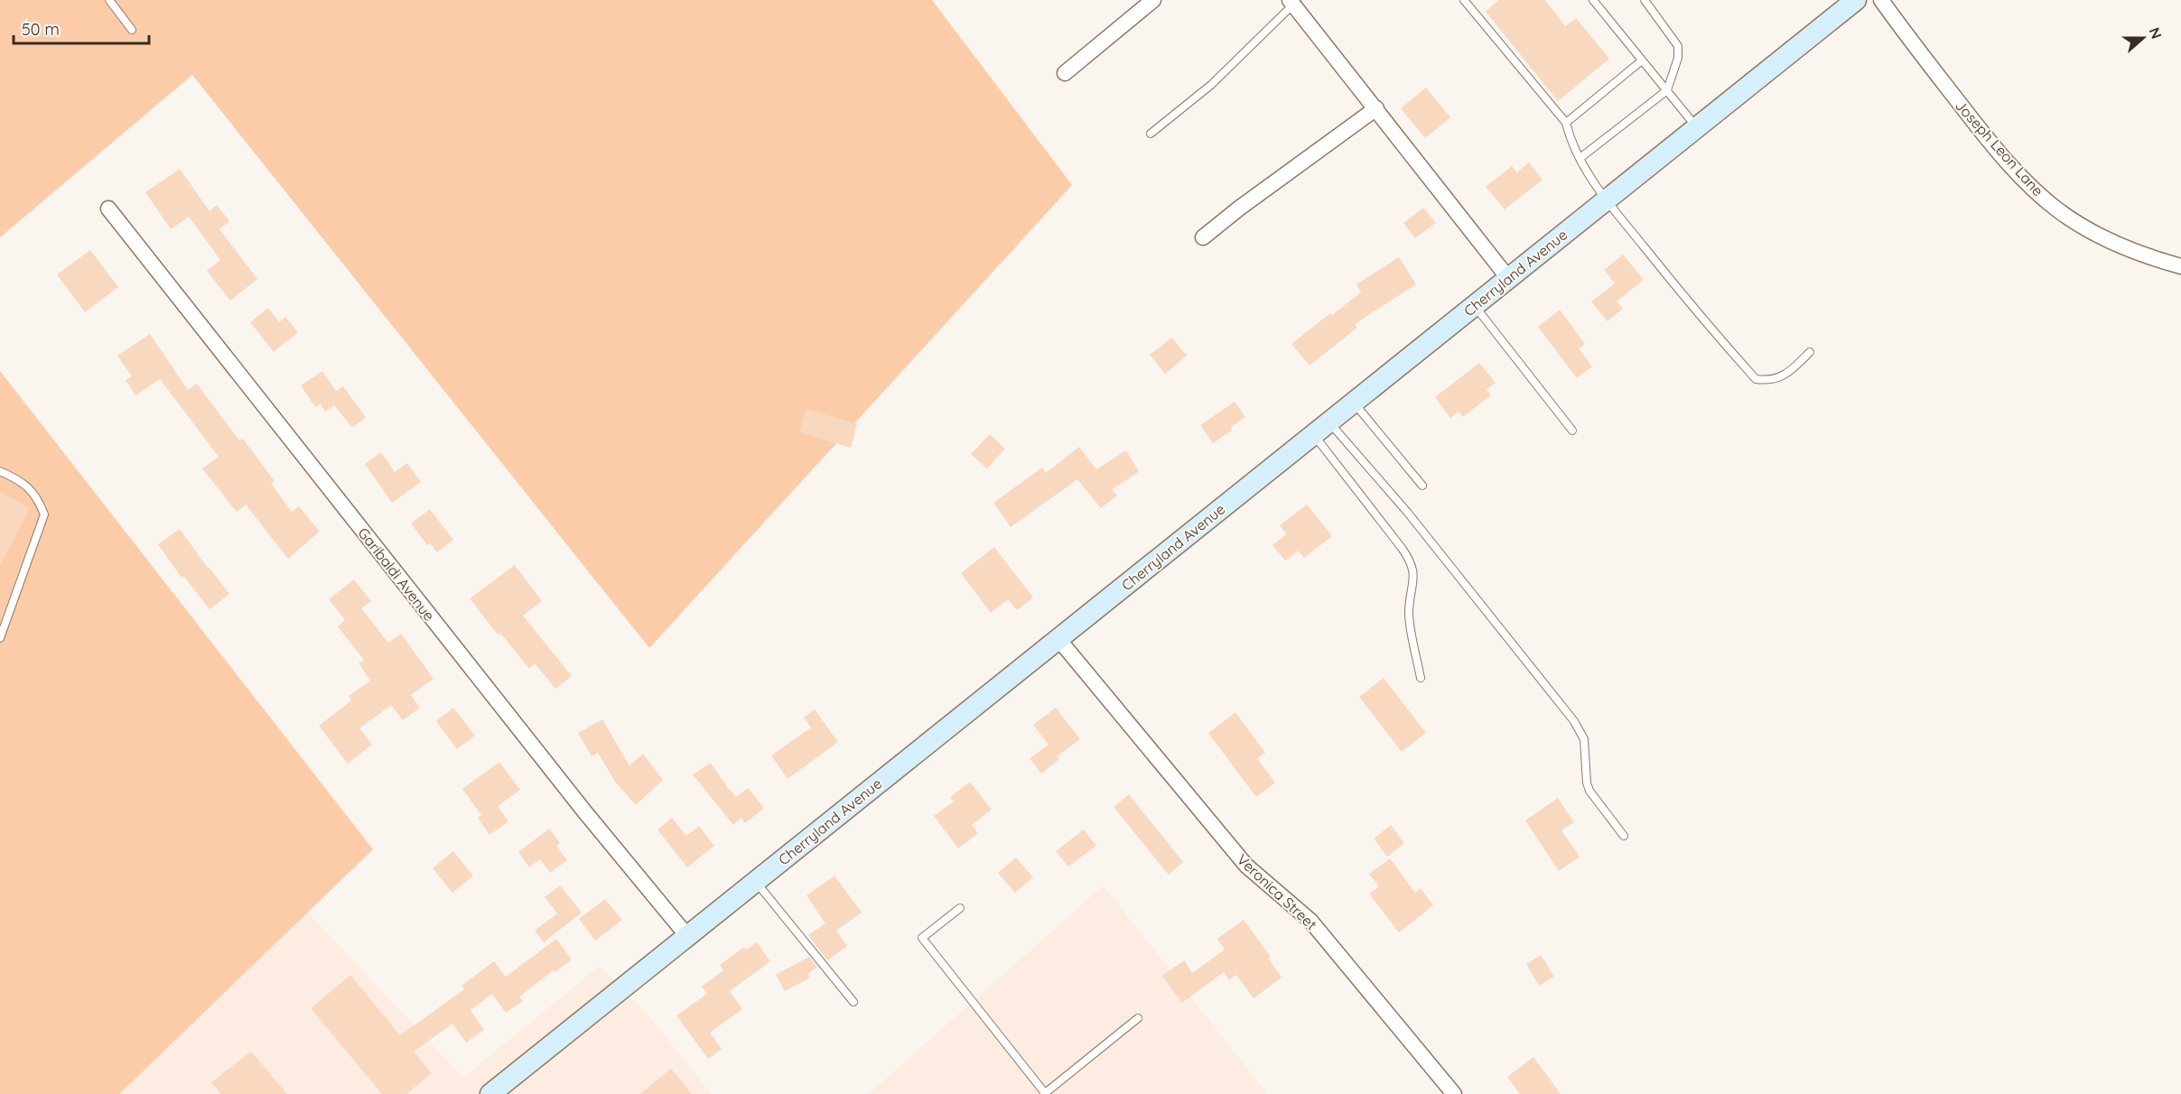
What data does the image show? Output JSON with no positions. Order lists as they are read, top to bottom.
{
  "streets": {
    "street": [
      "Joseph Leon Lane",
      "Cherryland Avenue",
      "Garibaldi Avenue",
      "Veronica Street"
    ]
  },
  "crossings": [
    ["Cherryland Avenue", "Garibaldi Avenue"],
    ["Cherryland Avenue", "Veronica Street"]
  ],
  "scale_bar": "50 m",
  "north": "right"
}
